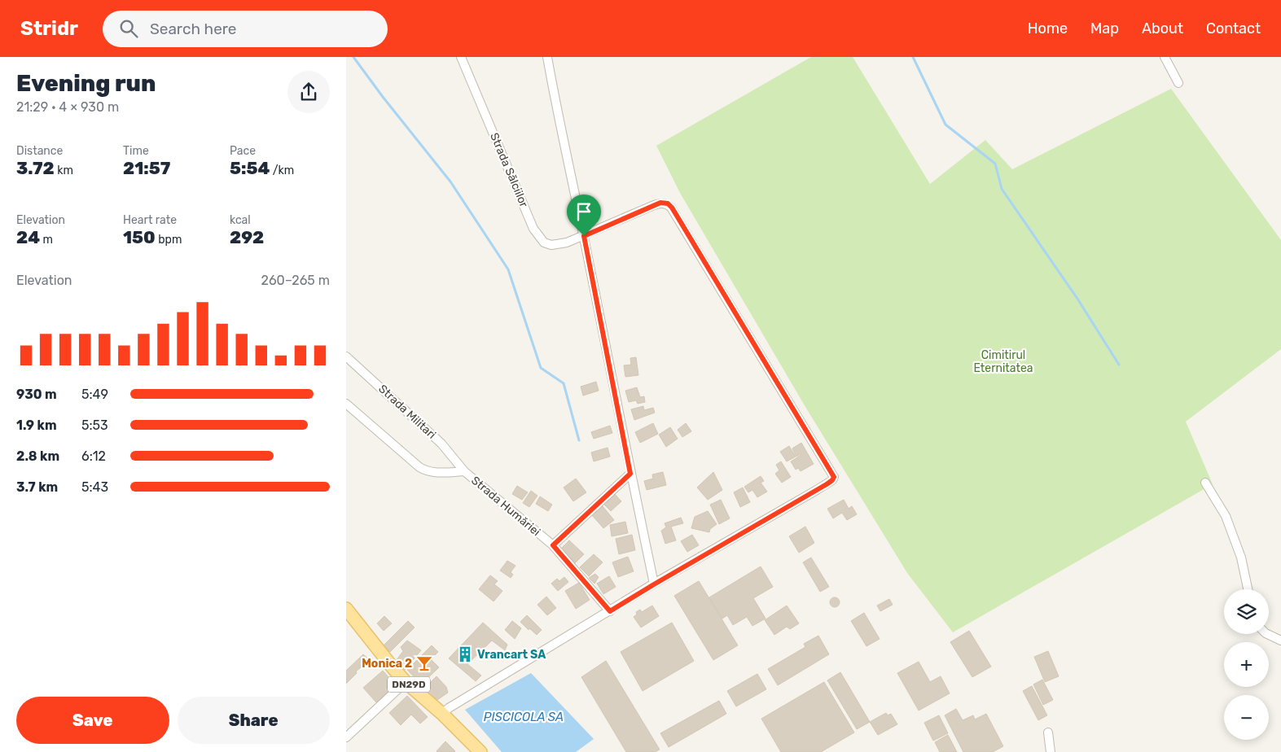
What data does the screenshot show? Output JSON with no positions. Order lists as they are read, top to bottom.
{
  "streets": {
    "main road": ["DN29D"],
    "street": ["Strada Sălciilor", "Strada Militari", "Strada Humăriei"]
  },
  "crossings": [
    ["Strada Militari", "Strada Humăriei"]
  ],
  "water": ["PISCICOLA SA"],
  "parks": ["Cimitirul Eternitatea"],
  "places": {
    "building": ["Vrancart SA"],
    "bar": ["Monica 2"]
  },
  "page": {
    "header": "Stridr",
    "search": "Search here",
    "nav": [
      "Home",
      "Map",
      "About",
      "Contact"
    ],
    "heading": ["Evening run", "21:29 · 4 × 930 m"],
    "stats": [
      ["Distance", "3.72 km"],
      ["Time", "21:57"],
      ["Pace", "5:54 /km"],
      ["Elevation", "24 m"],
      ["Heart rate", "150 bpm"],
      ["kcal", "292"]
    ],
    "chart": ["Elevation", "260–265 m"],
    "list": [
      {
        "name": "930 m",
        "note": "5:49"
      },
      {
        "name": "1.9 km",
        "note": "5:53"
      },
      {
        "name": "2.8 km",
        "note": "6:12"
      },
      {
        "name": "3.7 km",
        "note": "5:43"
      }
    ],
    "map_buttons": ["+", "−"],
    "buttons": ["Save", "Share"]
  }
}
